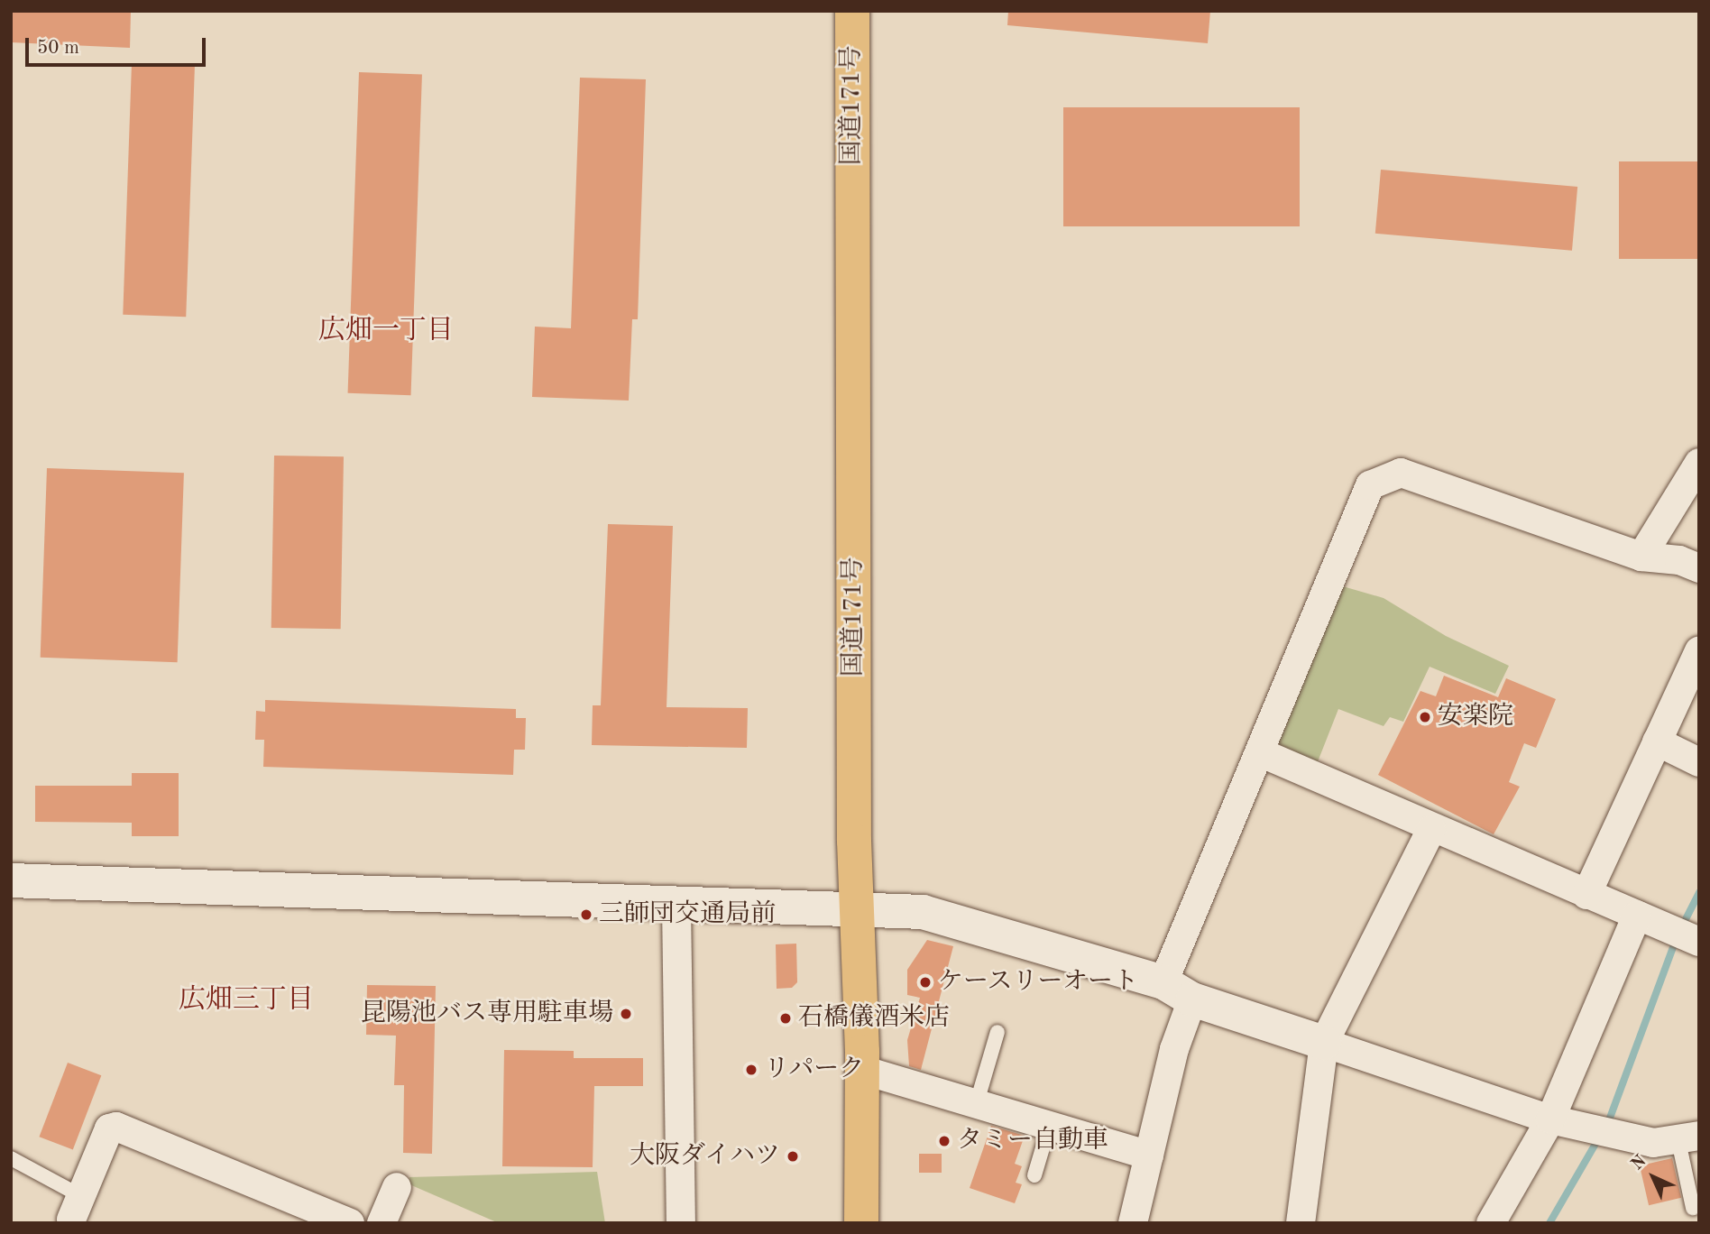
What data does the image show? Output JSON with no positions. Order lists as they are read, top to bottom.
{
  "streets": {
    "highway": ["国道171号"]
  },
  "districts": ["広畑一丁目", "広畑三丁目"],
  "places": [
    "安楽院",
    "三師団交通局前",
    "ケースリーオート",
    "昆陽池バス専用駐車場",
    "石橋儀酒米店",
    "リパーク",
    "タミー自動車",
    "大阪ダイハツ"
  ],
  "scale_bar": "50 m",
  "north": "top left"
}
